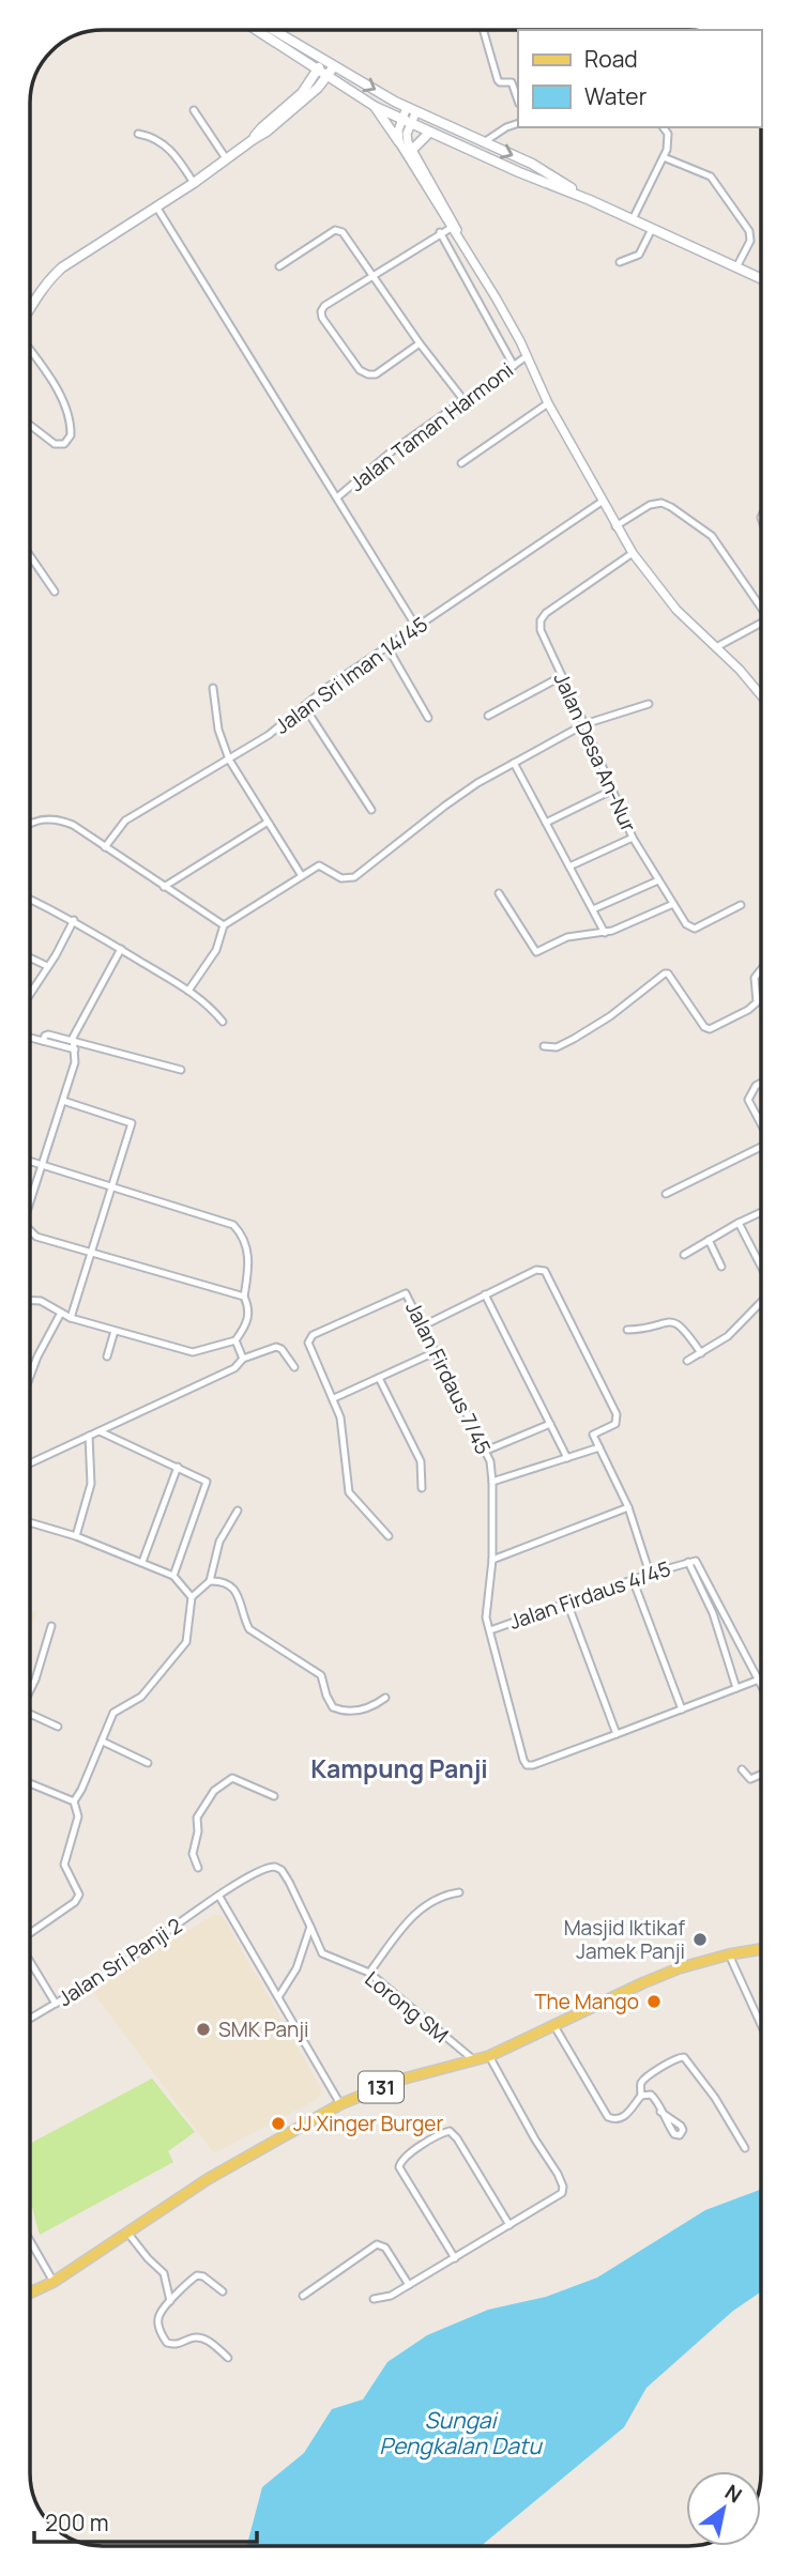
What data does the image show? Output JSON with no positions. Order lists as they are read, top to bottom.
{
  "streets": {
    "main road": ["131"],
    "street": [
      "Jalan Taman Harmoni",
      "Jalan Sri Iman 14/45",
      "Jalan Desa An-Nur",
      "Jalan Firdaus 7/45",
      "Jalan Firdaus 4/45",
      "Jalan Sri Panji 2",
      "Lorong SM"
    ]
  },
  "crossings": [
    ["Jalan Firdaus 7/45", "Jalan Firdaus 4/45"],
    ["Jalan Sri Panji 2", "Lorong SM"],
    ["Lorong SM", "131"]
  ],
  "districts": ["Kampung Panji"],
  "water": ["Sungai Pengkalan Datu"],
  "places": [
    "Masjid Iktikaf Jamek Panji",
    "The Mango",
    "SMK Panji",
    "JJ Xinger Burger"
  ],
  "legend": ["Road", "Water"],
  "scale_bar": "200 m",
  "north": "top right"
}
